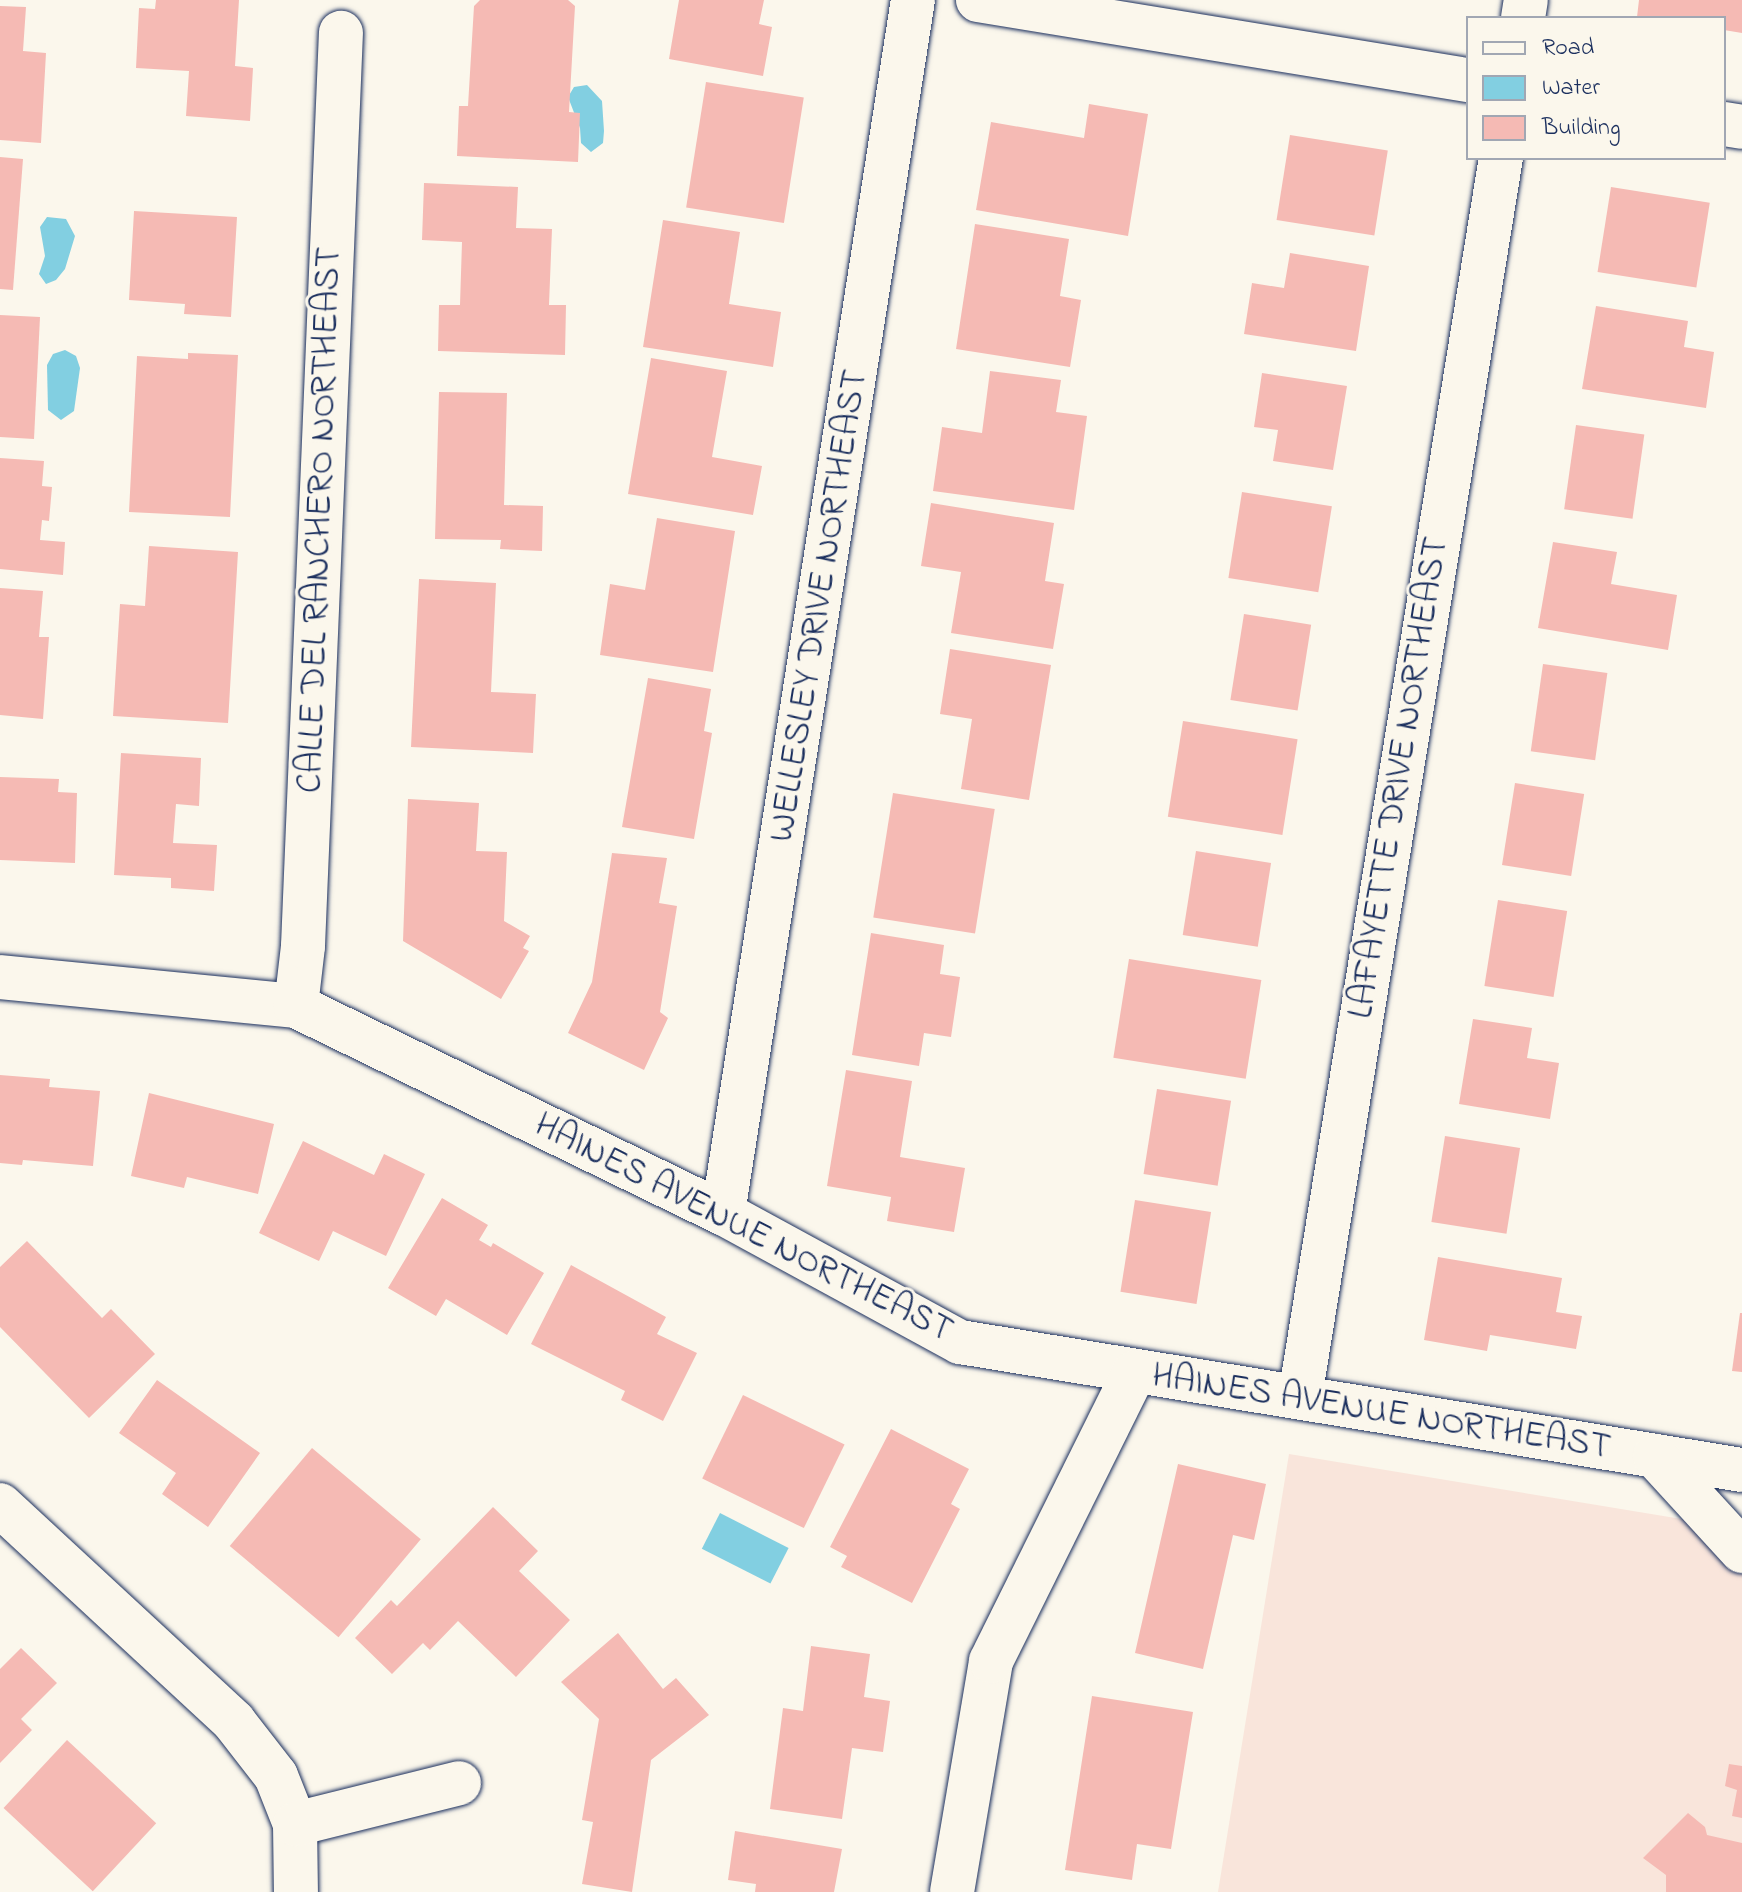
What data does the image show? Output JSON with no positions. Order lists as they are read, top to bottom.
{
  "streets": {
    "street": [
      "CALLE DEL RANCHERO NORTHEAST",
      "WELLESLEY DRIVE NORTHEAST",
      "LAFAYETTE DRIVE NORTHEAST",
      "HAINES AVENUE NORTHEAST"
    ]
  },
  "crossings": [
    ["CALLE DEL RANCHERO NORTHEAST", "HAINES AVENUE NORTHEAST"],
    ["WELLESLEY DRIVE NORTHEAST", "HAINES AVENUE NORTHEAST"],
    ["LAFAYETTE DRIVE NORTHEAST", "HAINES AVENUE NORTHEAST"]
  ],
  "legend": ["Road", "Water", "Building"]
}
